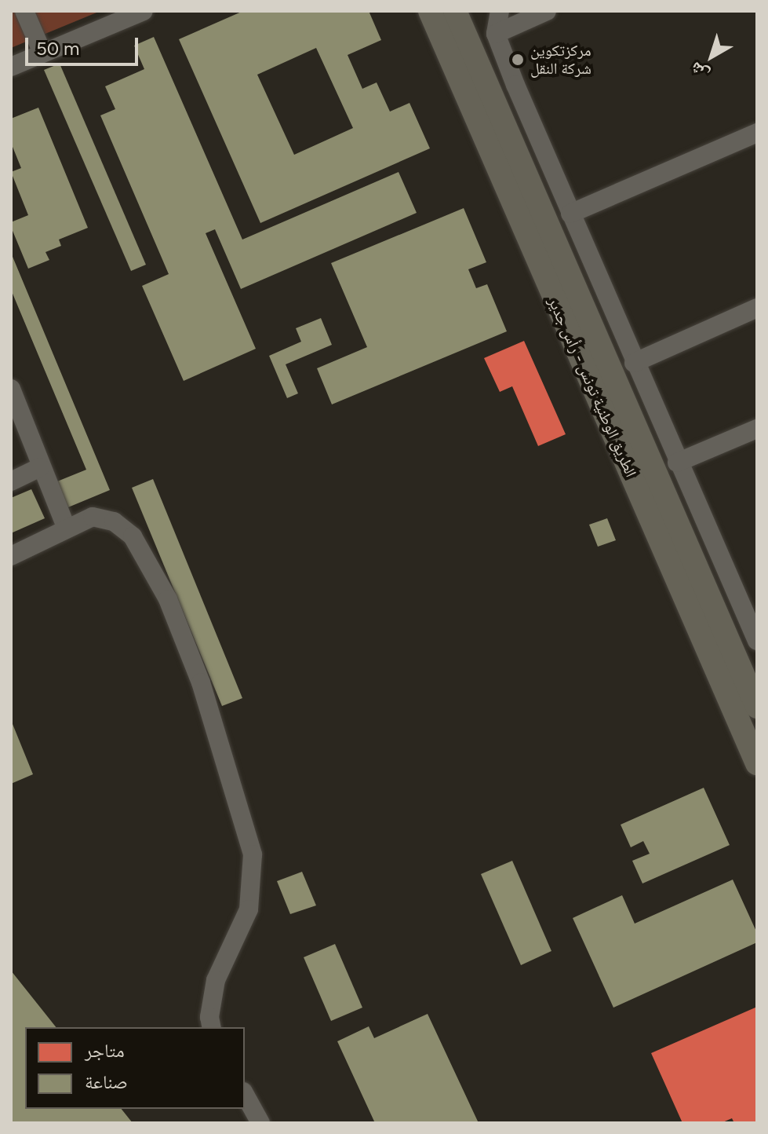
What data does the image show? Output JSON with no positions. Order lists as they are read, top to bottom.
{
  "streets": {
    "main road": ["الطريق الوطنية تونس - رأس جدير"]
  },
  "places": ["مركزتكوين شركة النقل"],
  "legend": ["متاجر", "صناعة"],
  "scale_bar": "50 m",
  "north": "bottom left"
}
